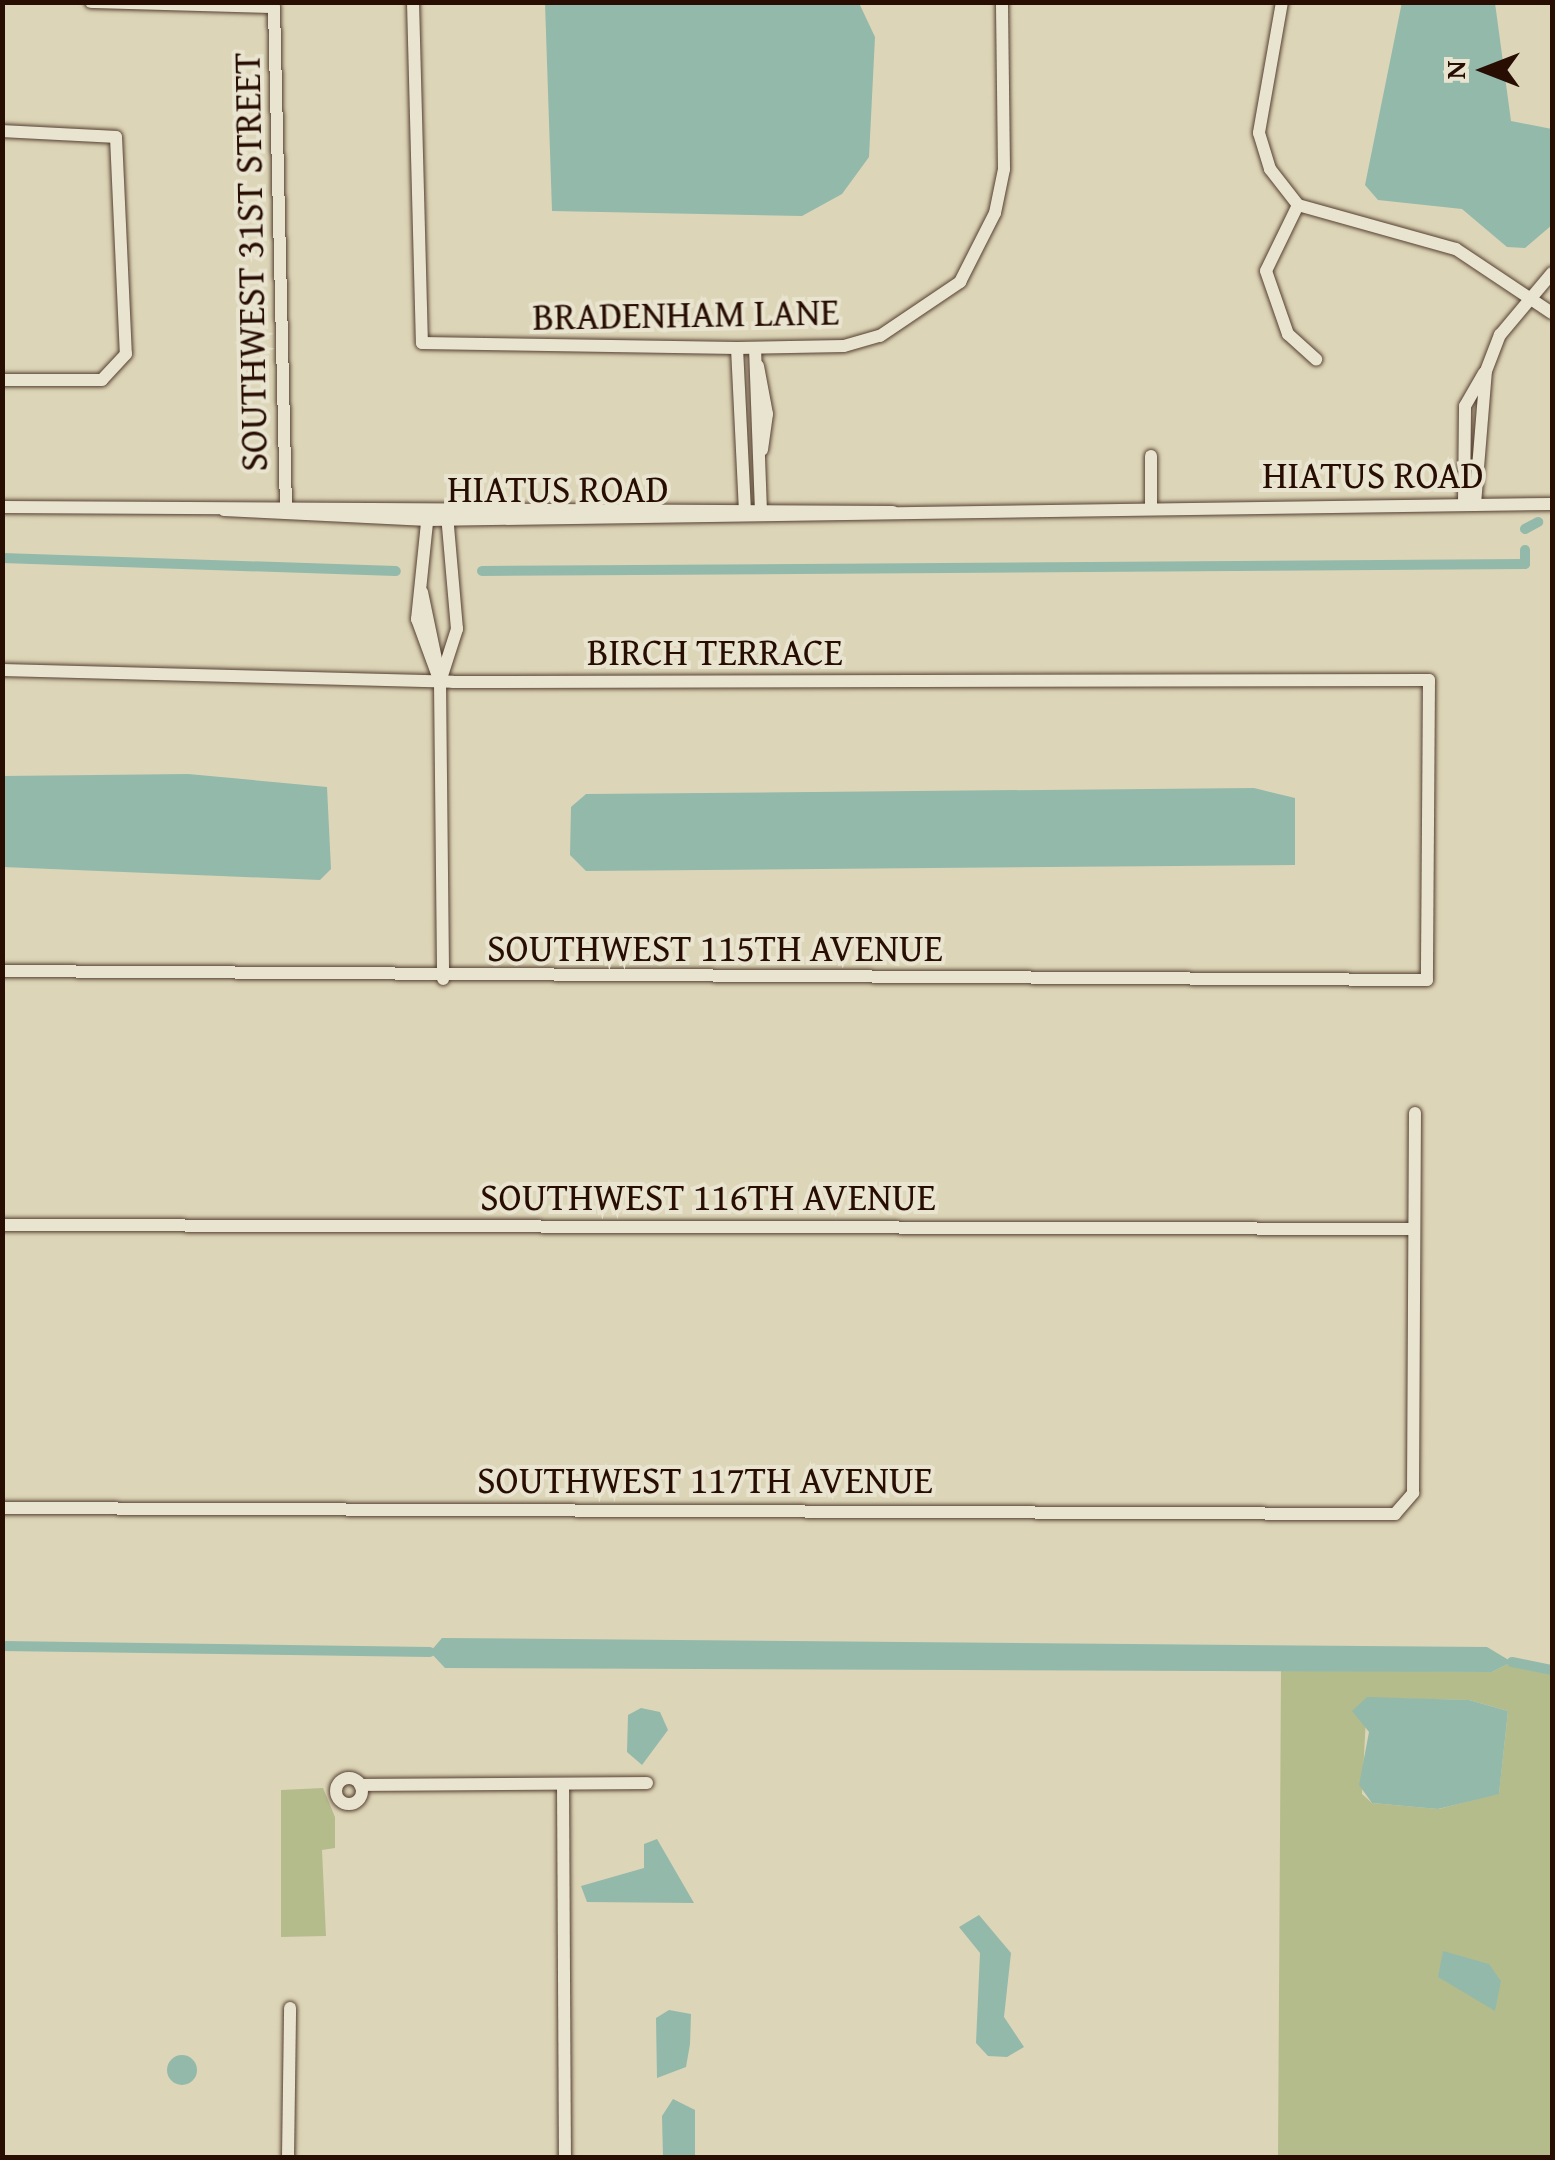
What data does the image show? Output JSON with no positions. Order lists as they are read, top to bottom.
{
  "streets": {
    "street": [
      "SOUTHWEST 31ST STREET",
      "BRADENHAM LANE",
      "HIATUS ROAD",
      "BIRCH TERRACE",
      "SOUTHWEST 115TH AVENUE",
      "SOUTHWEST 116TH AVENUE",
      "SOUTHWEST 117TH AVENUE"
    ]
  },
  "crossings": [
    ["SOUTHWEST 31ST STREET", "HIATUS ROAD"],
    ["BIRCH TERRACE", "SOUTHWEST 115TH AVENUE"],
    ["SOUTHWEST 116TH AVENUE", "SOUTHWEST 117TH AVENUE"]
  ],
  "north": "left"
}
